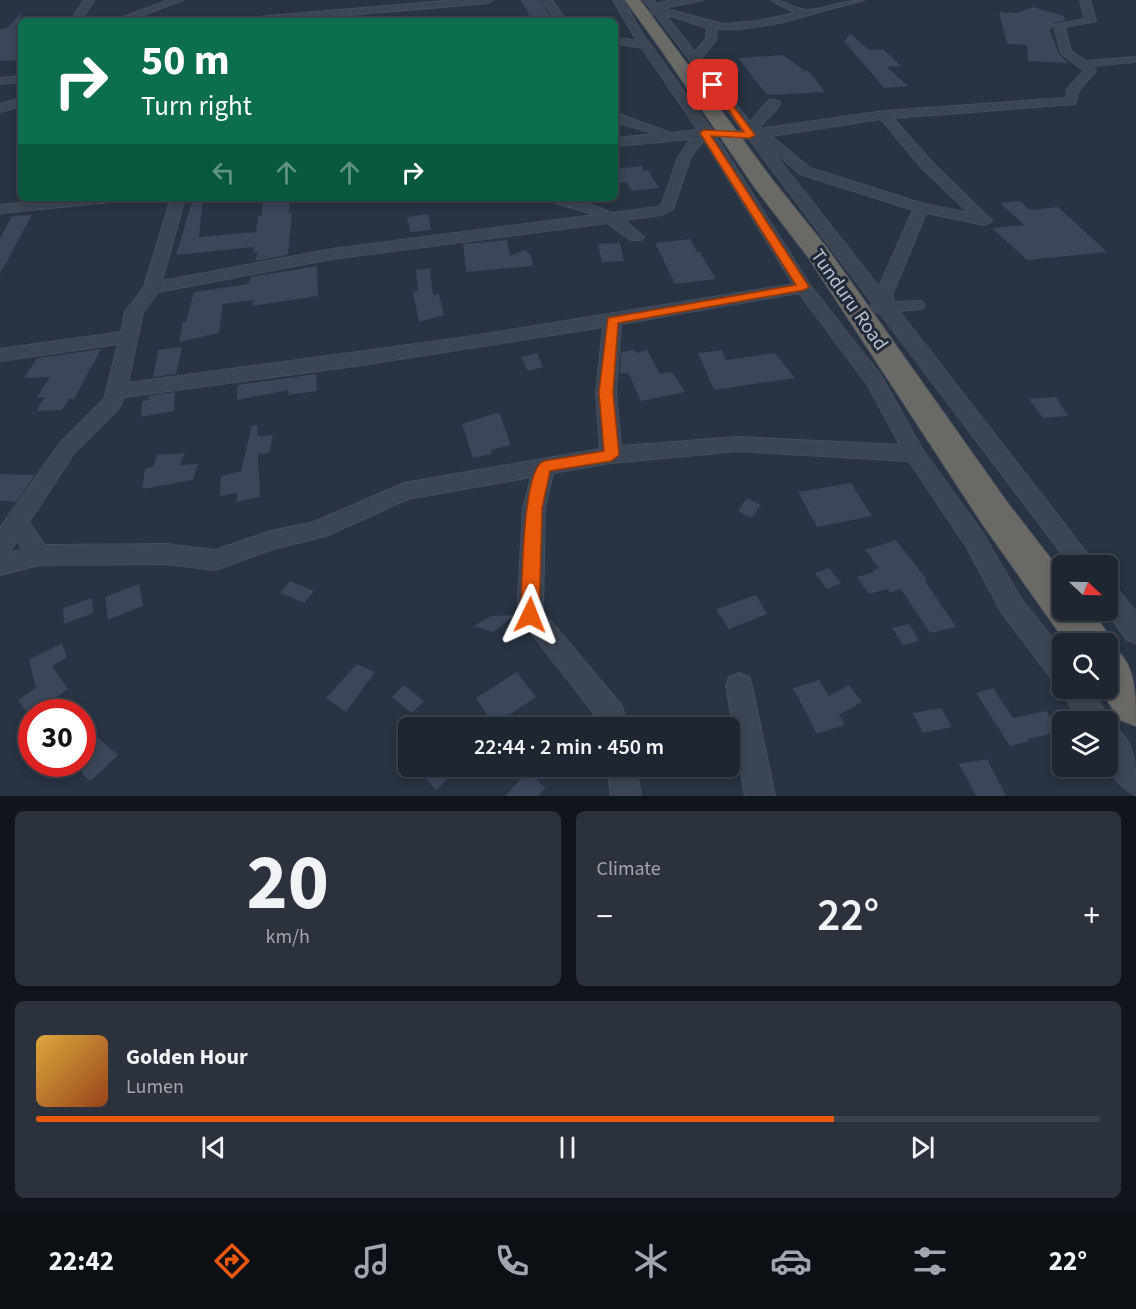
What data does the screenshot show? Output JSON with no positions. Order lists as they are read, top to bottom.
{
  "streets": {
    "highway": ["Tunduru Road"]
  },
  "north": "right",
  "page": {
    "turn": ["50 m", "Turn right"],
    "limit": "30",
    "trip": "22:44 · 2 min · 450 m",
    "tile": [
      ["20", "km/h"],
      "Climate"
    ],
    "heat": ["−", "22°", "+"],
    "song": ["Golden Hour", "Lumen"],
    "tabs": ["22:42", "22°"]
  }
}
